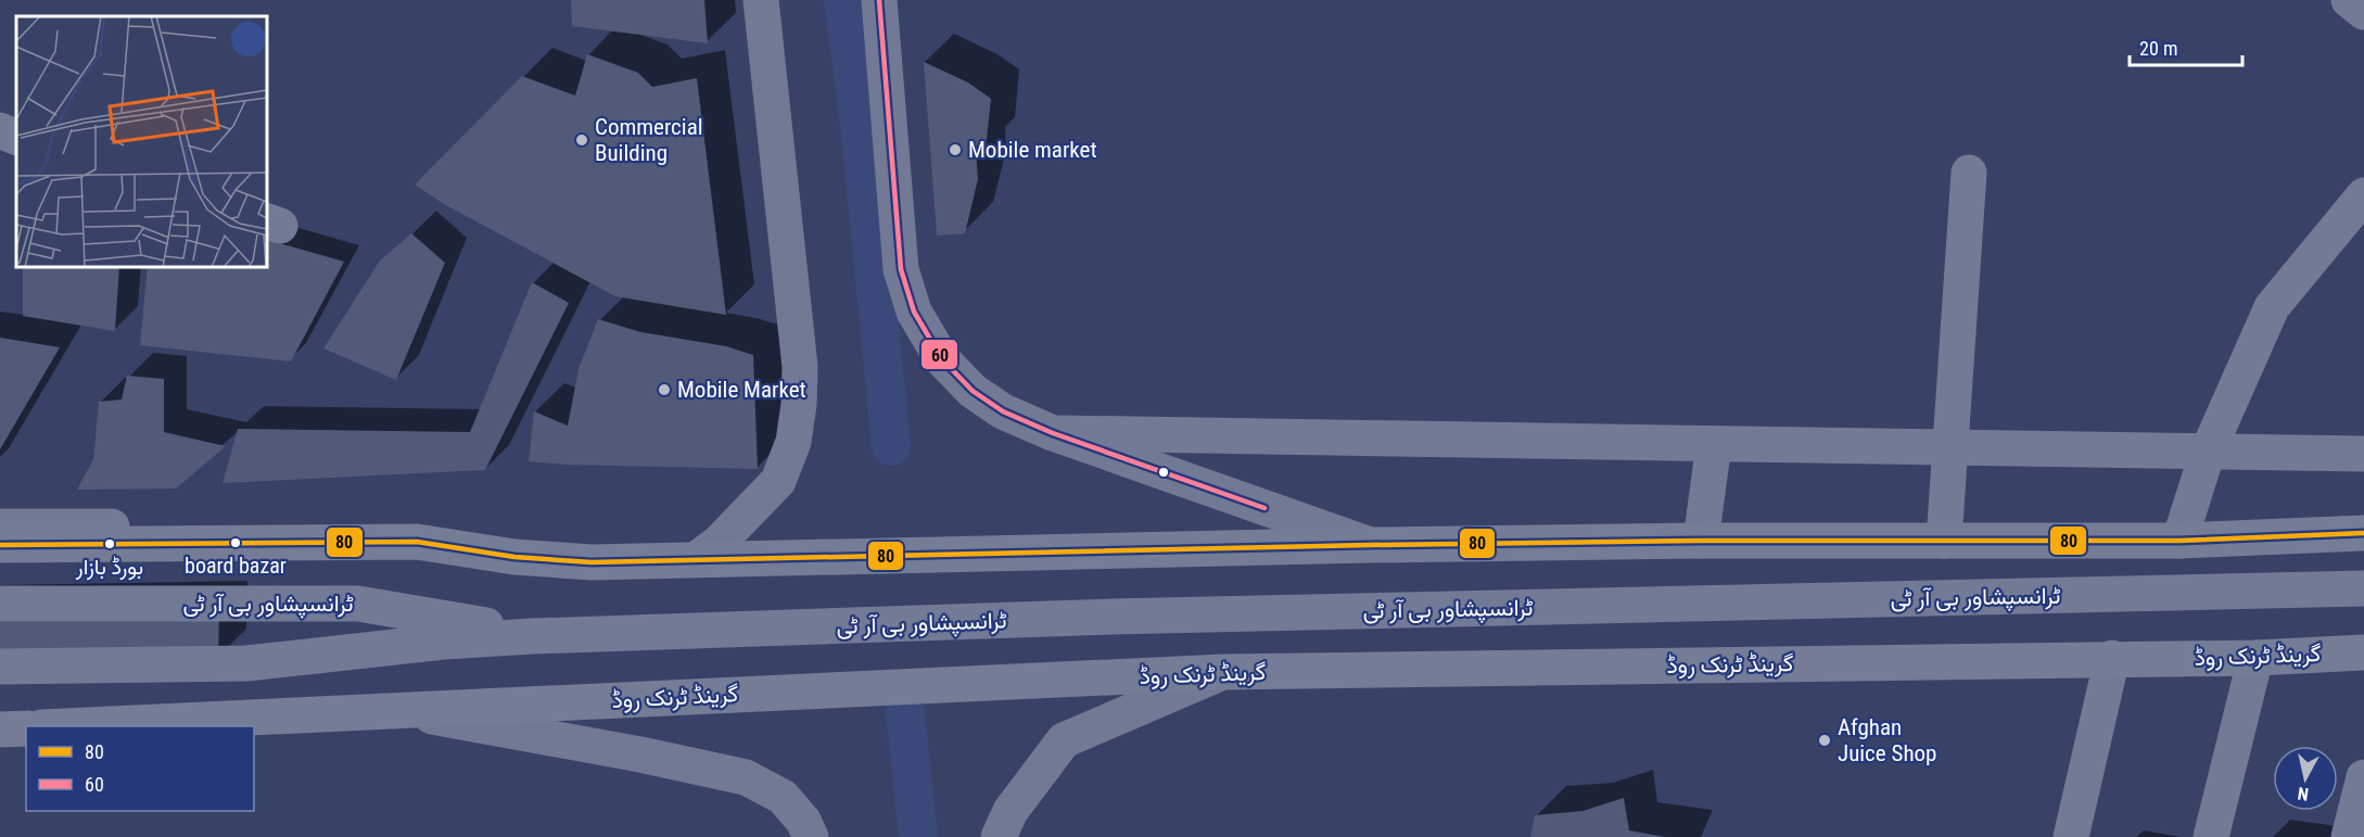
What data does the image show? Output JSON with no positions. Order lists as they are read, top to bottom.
{
  "streets": {
    "highway": ["گرینڈ ٹرنک روڈ"],
    "street": ["ٹرانسپشاور بی آر ٹی"]
  },
  "places": [
    "Commercial Building",
    "Mobile market",
    "Mobile Market",
    "board bazar",
    "بورڈ بازار",
    "Afghan Juice Shop"
  ],
  "lines": ["transit line 60", "transit line 80"],
  "legend": ["80", "60"],
  "scale_bar": "20 m",
  "north": "bottom"
}
